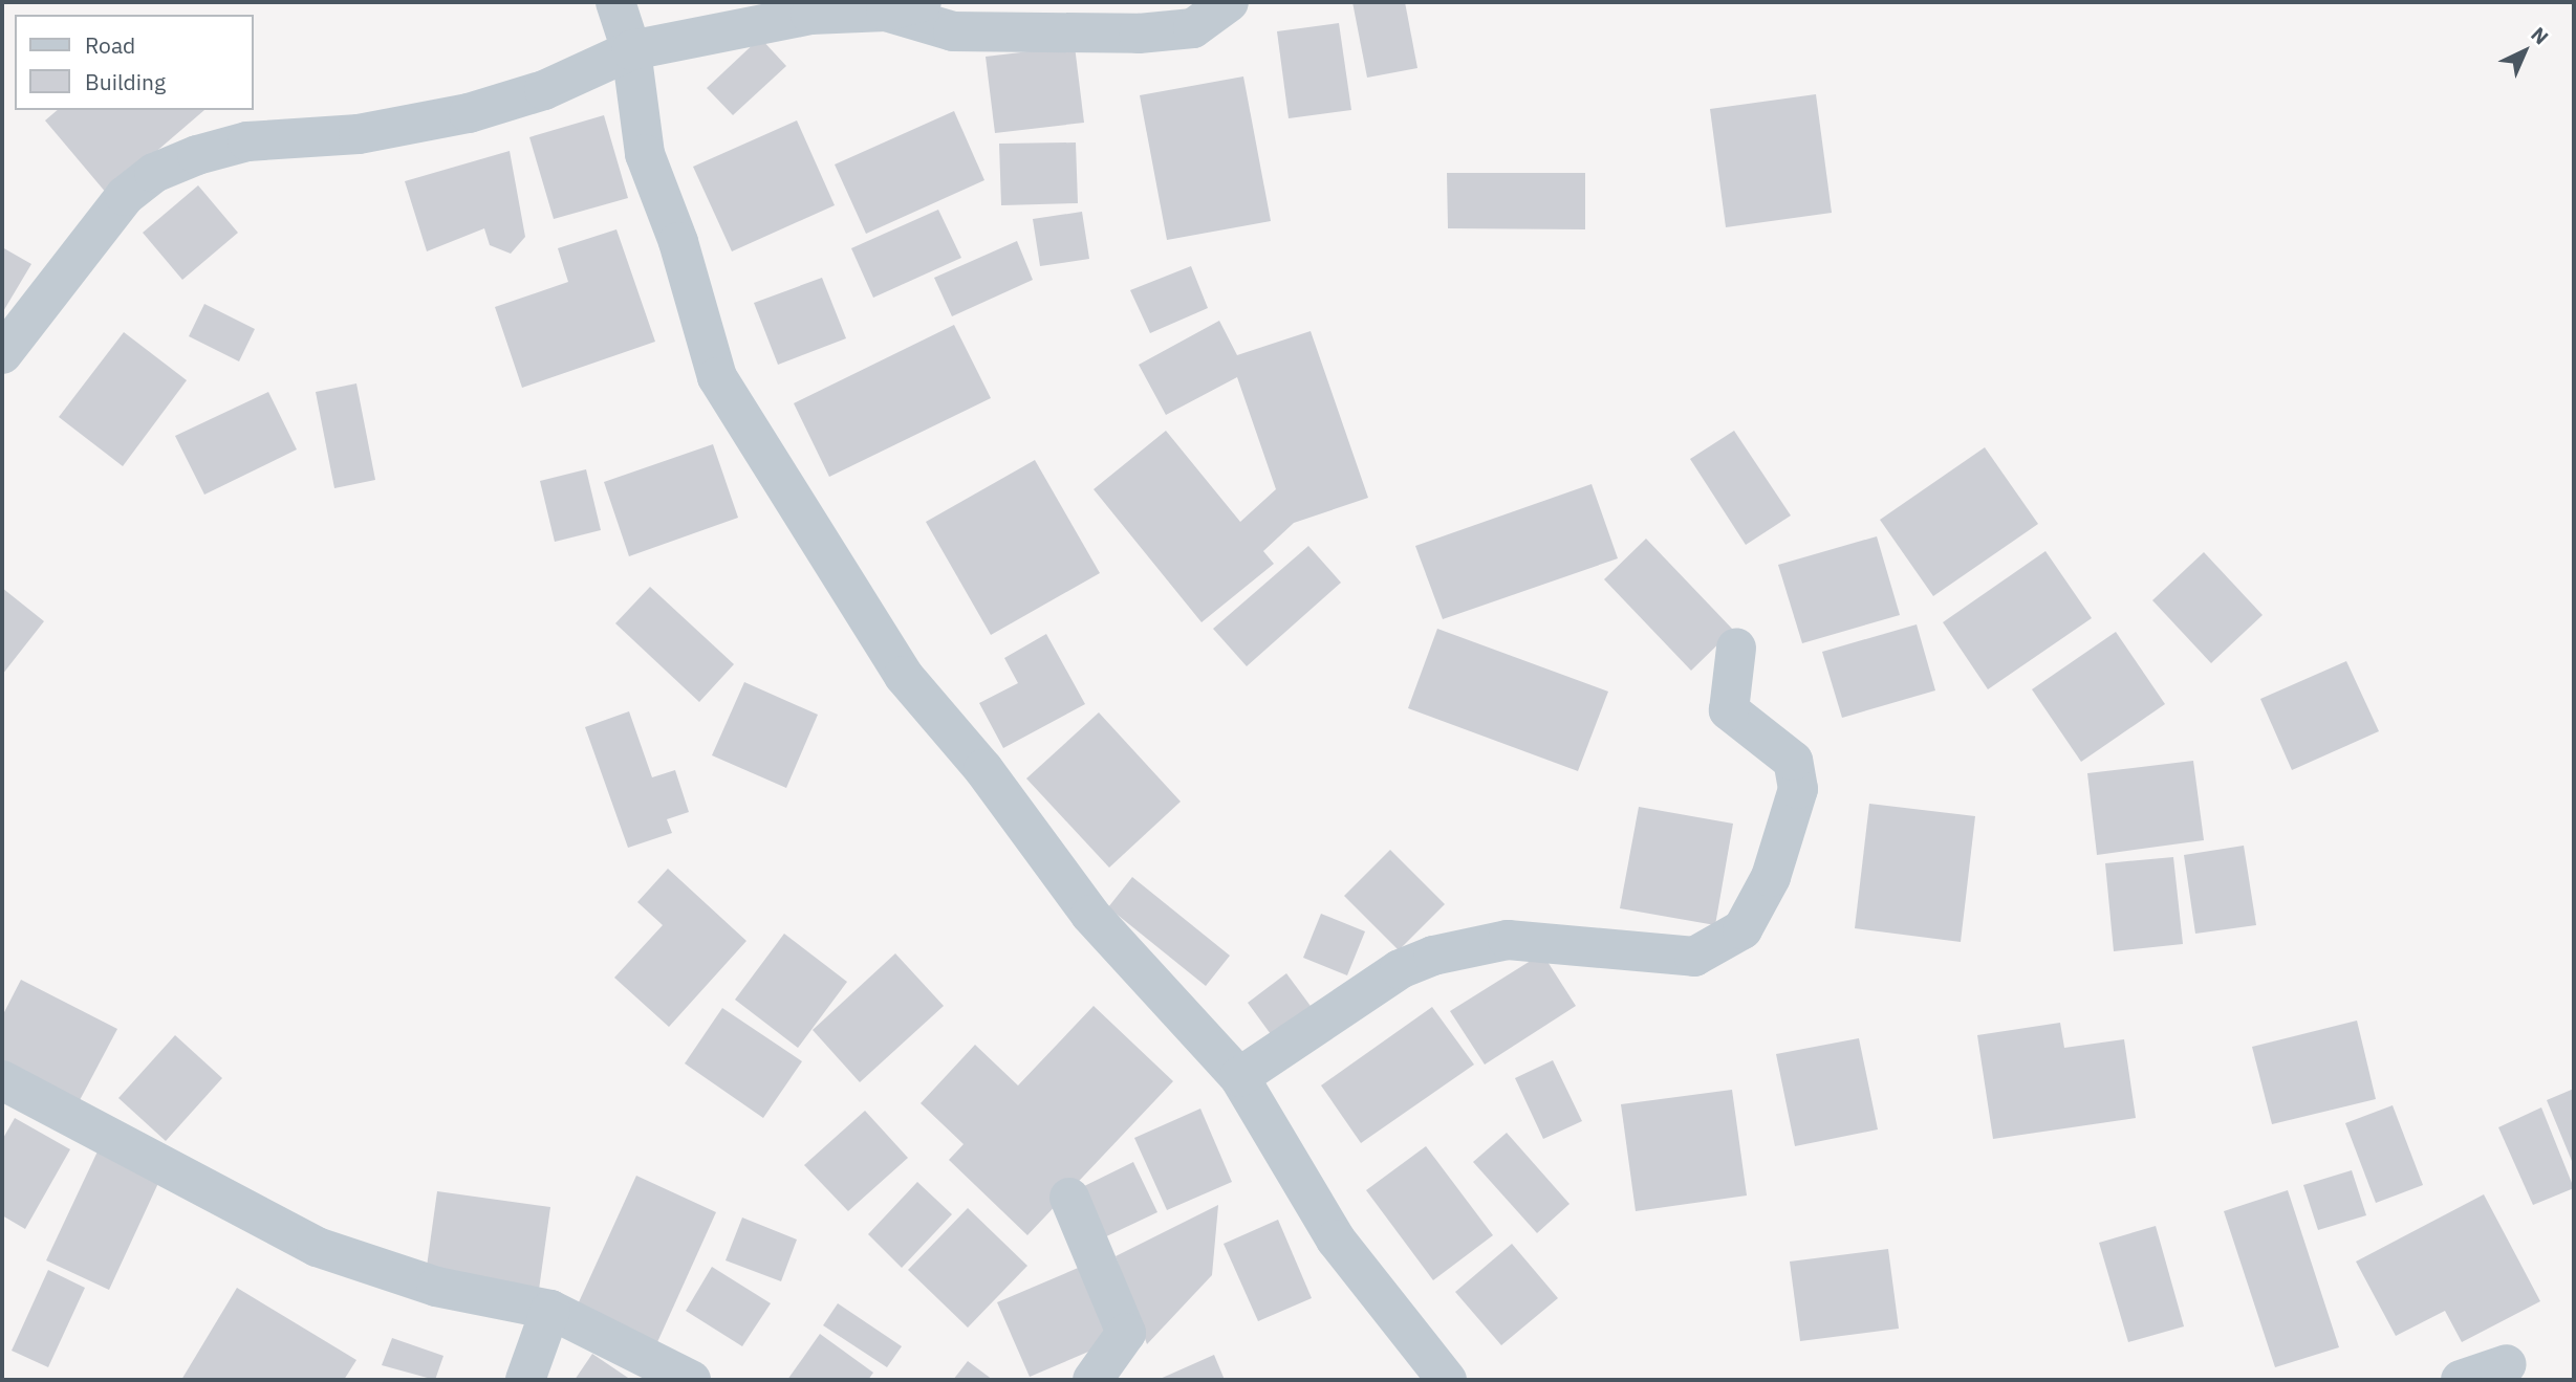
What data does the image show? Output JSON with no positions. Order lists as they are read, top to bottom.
{
  "legend": ["Road", "Building"],
  "north": "top right"
}
